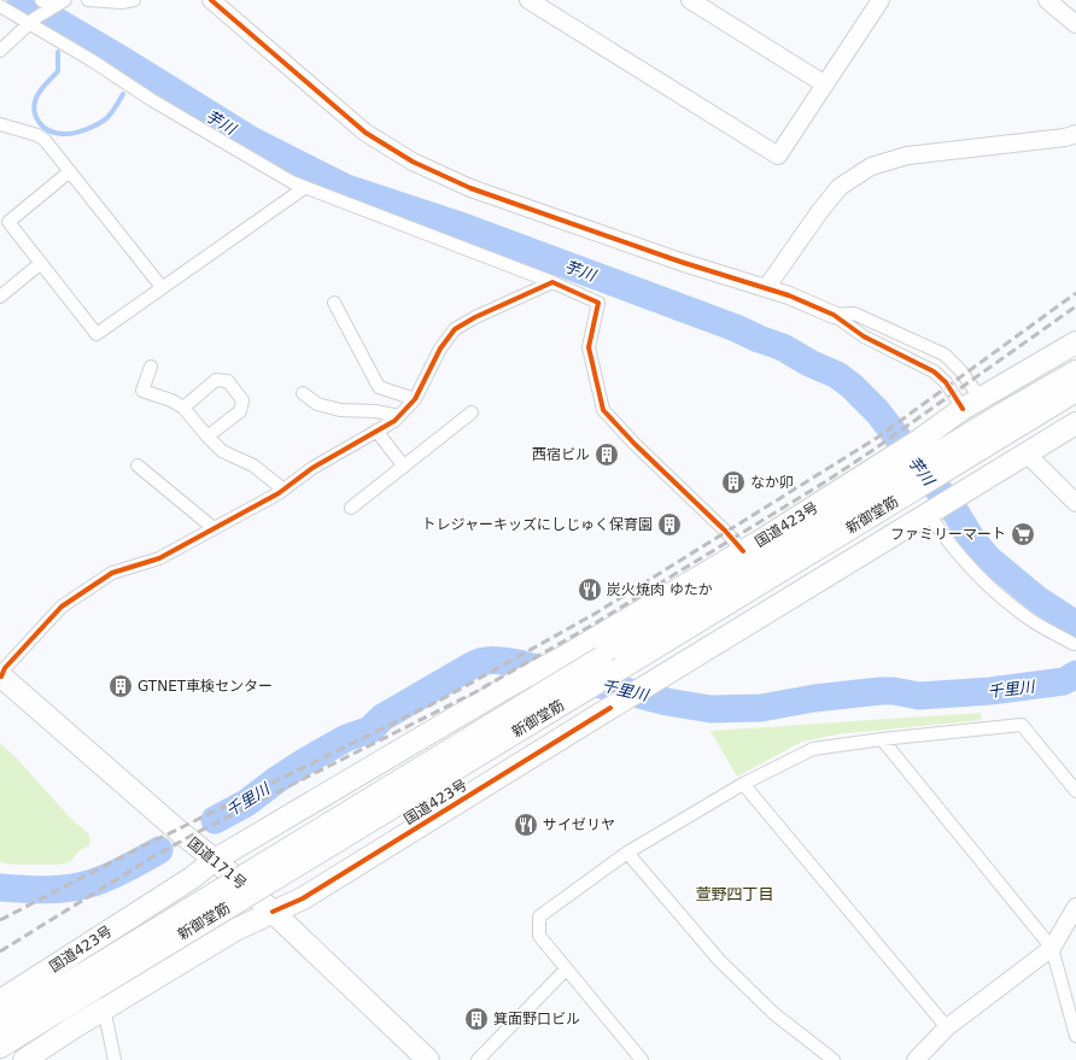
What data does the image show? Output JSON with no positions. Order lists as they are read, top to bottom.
{
  "streets": {
    "highway": ["新御堂筋", "国道423号", "国道171号"]
  },
  "crossings": [
    ["新御堂筋", "国道423号"],
    ["国道423号", "国道171号"]
  ],
  "districts": ["萱野四丁目"],
  "water": ["芋川", "千里川"],
  "places": {
    "building": [
      "西宿ビル",
      "なか卯",
      "トレジャーキッズにしじゅく保育園",
      "GTNET車検センター",
      "箕面野口ビル"
    ],
    "supermarket": ["ファミリーマート"],
    "restaurant": ["炭火焼肉 ゆたか", "サイゼリヤ"]
  }
}
